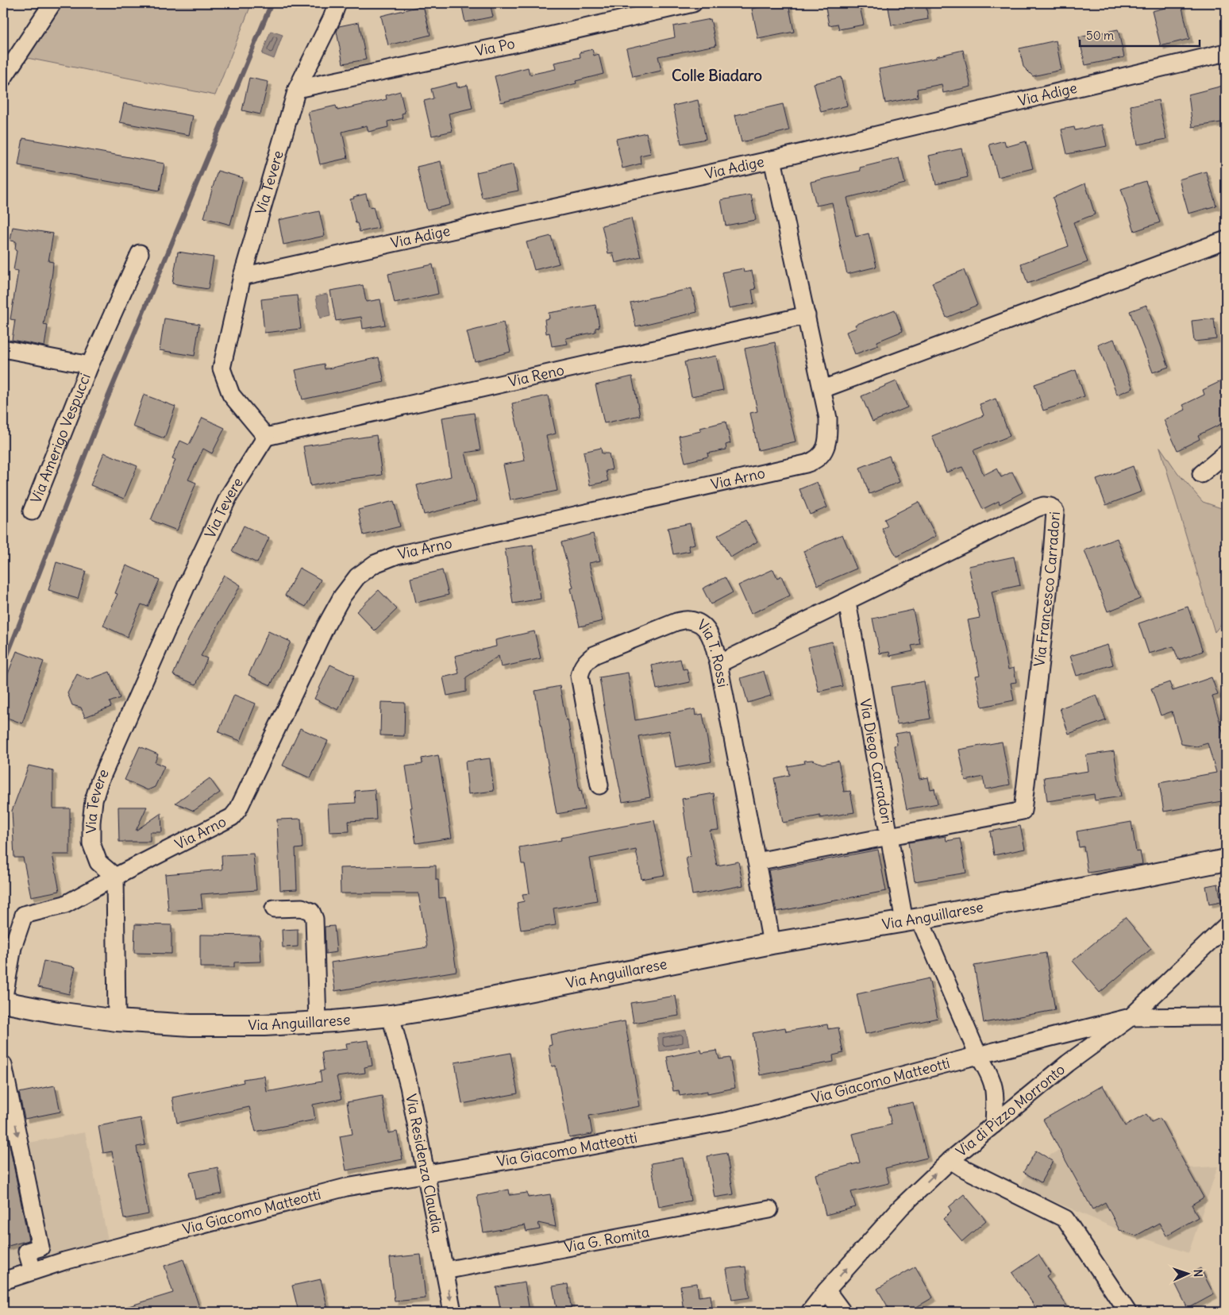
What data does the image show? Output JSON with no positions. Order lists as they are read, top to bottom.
{
  "streets": {
    "main road": ["Via Anguillarese"],
    "street": [
      "Via Po",
      "Via Adige",
      "Via Tevere",
      "Via Reno",
      "Via Amerigo Vespucci",
      "Via Arno",
      "Via Francesco Carradori",
      "Via T. Rossi",
      "Via Diego Carradori",
      "Via Giacomo Matteotti",
      "Via di Pizzo Morronto",
      "Via Residenza Claudia",
      "Via G. Romita"
    ]
  },
  "crossings": [
    ["Via Po", "Via Tevere"],
    ["Via Adige", "Via Tevere"],
    ["Via Adige", "Via Arno"],
    ["Via Tevere", "Via Reno"],
    ["Via Tevere", "Via Arno"],
    ["Via Reno", "Via Arno"],
    ["Via Arno", "Via Anguillarese"],
    ["Via Francesco Carradori", "Via T. Rossi"],
    ["Via Francesco Carradori", "Via Diego Carradori"],
    ["Via T. Rossi", "Via Anguillarese"],
    ["Via Diego Carradori", "Via Anguillarese"],
    ["Via Diego Carradori", "Via Giacomo Matteotti"],
    ["Via Diego Carradori", "Via di Pizzo Morronto"],
    ["Via Anguillarese", "Via Residenza Claudia"],
    ["Via Giacomo Matteotti", "Via di Pizzo Morronto"],
    ["Via Giacomo Matteotti", "Via Residenza Claudia"],
    ["Via Residenza Claudia", "Via G. Romita"]
  ],
  "districts": ["Colle Biadaro"],
  "scale_bar": "50 m",
  "north": "right"
}
